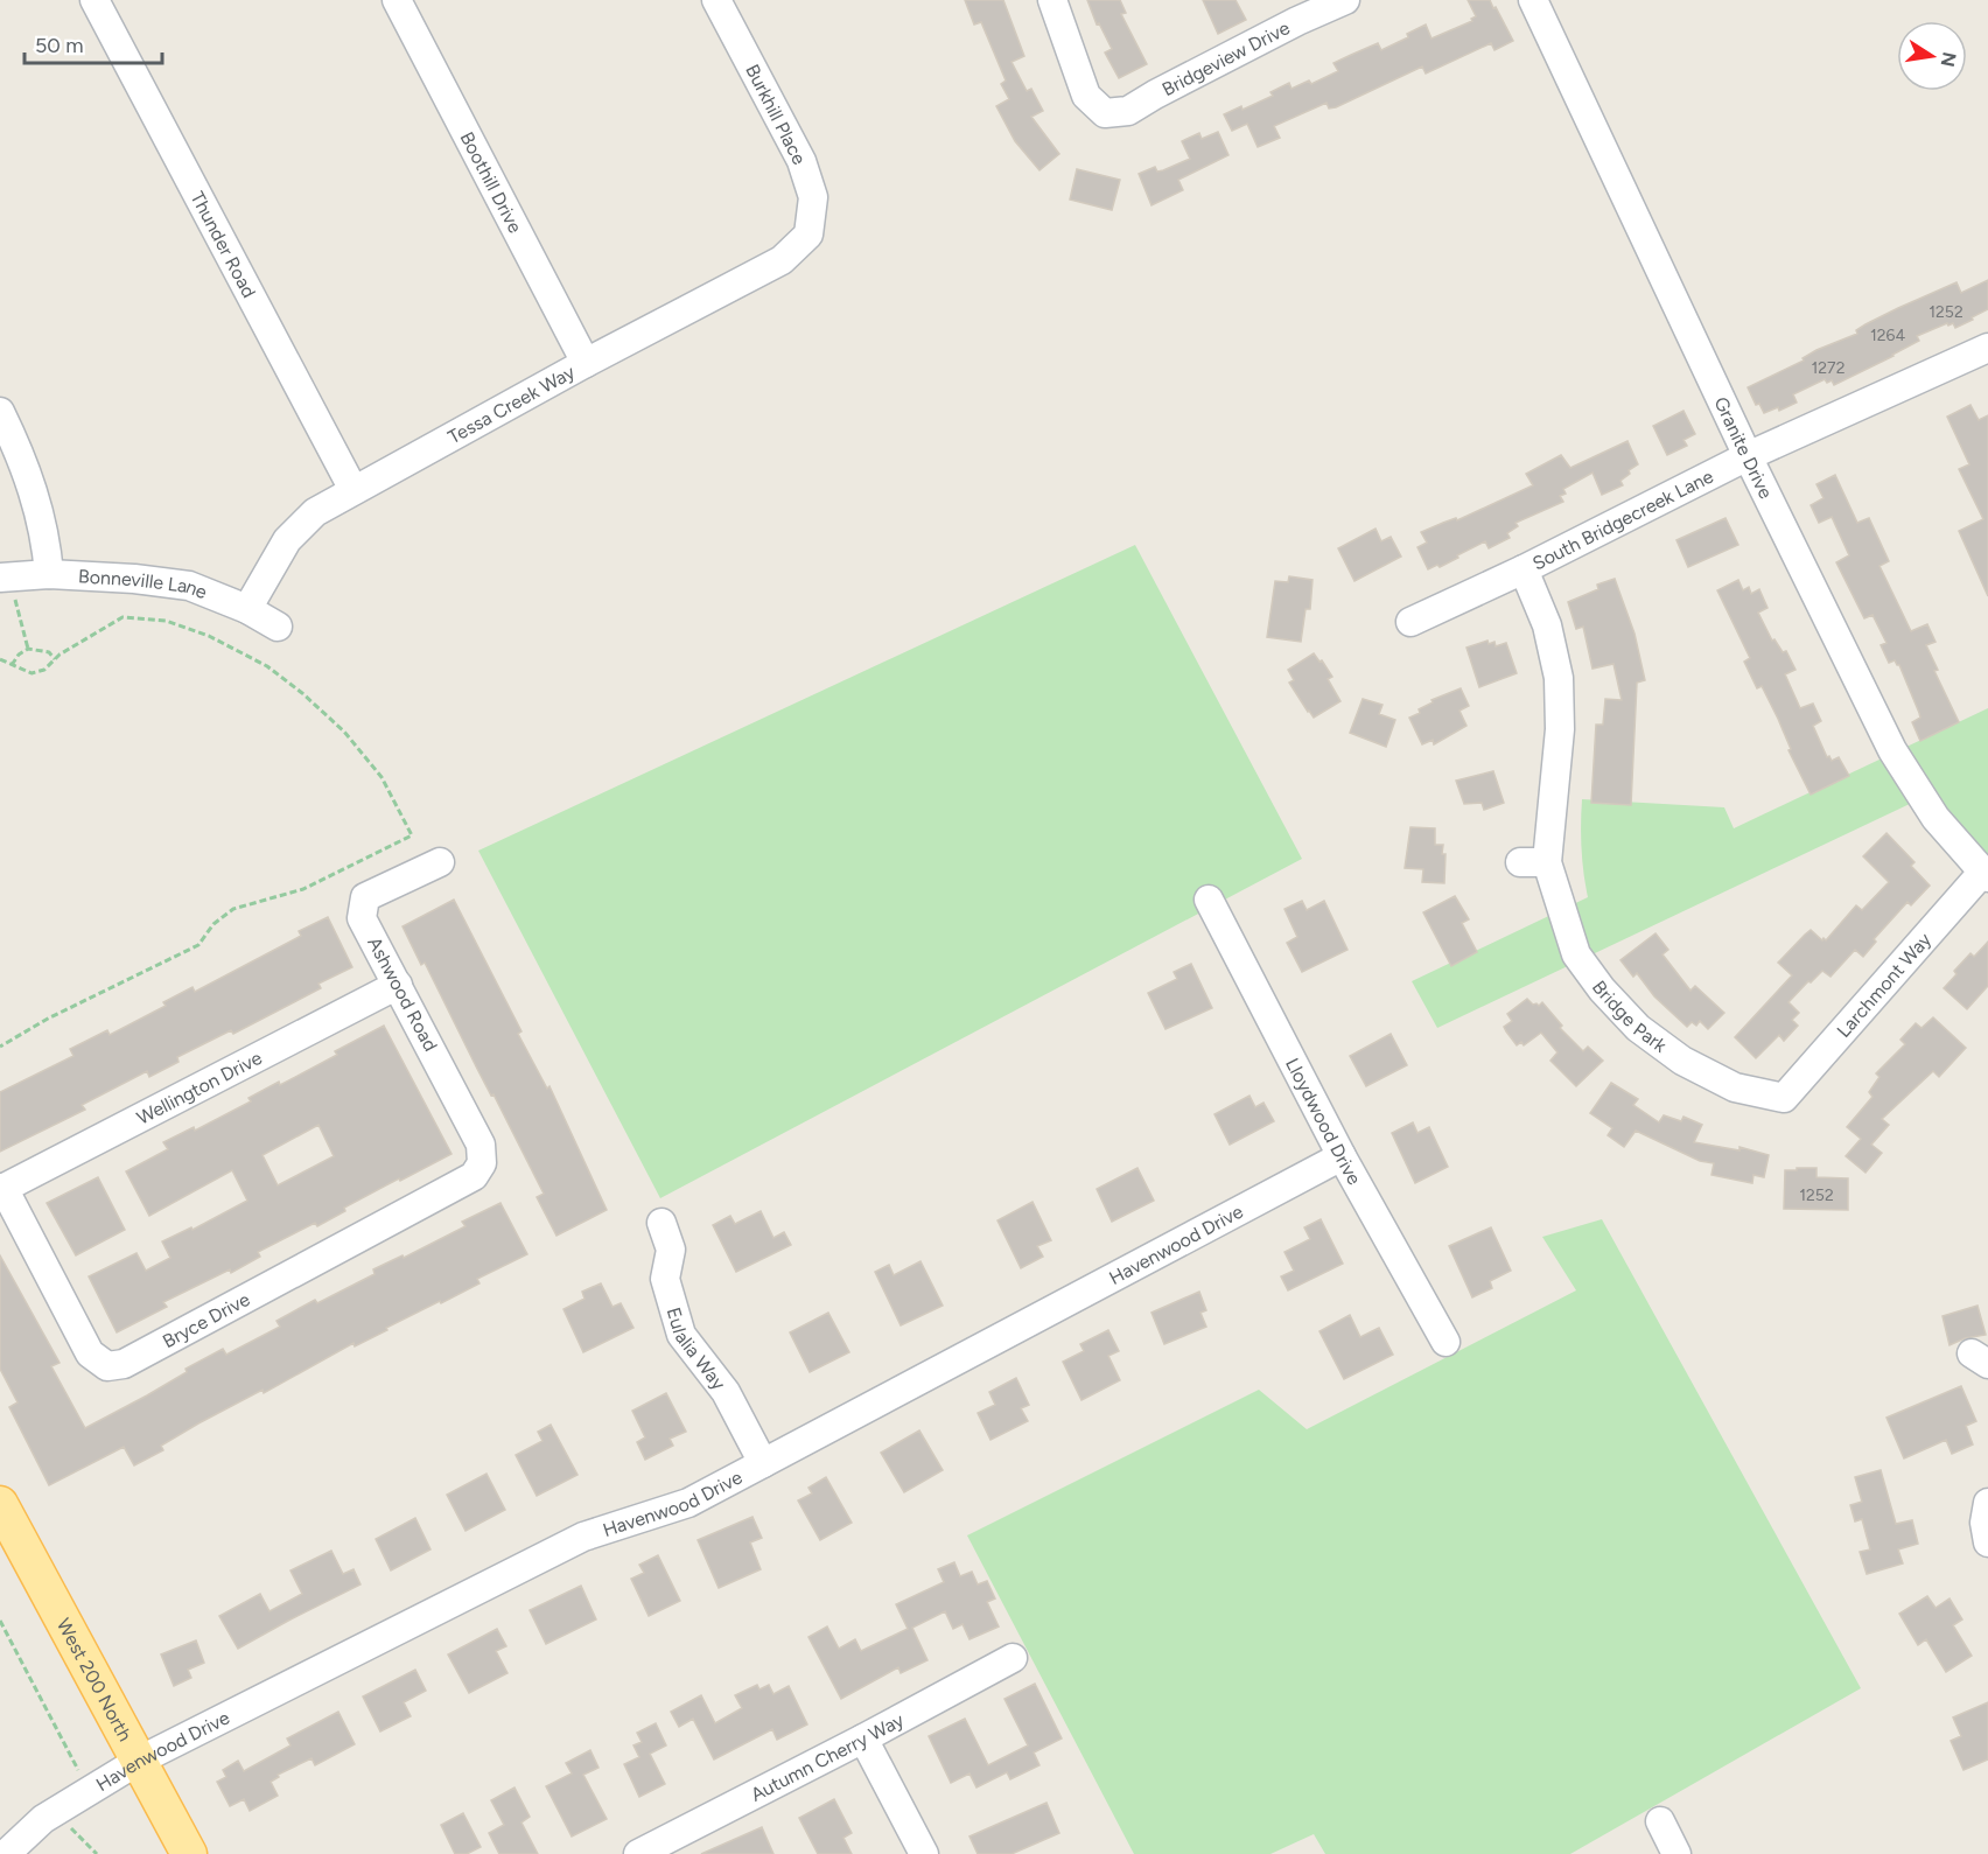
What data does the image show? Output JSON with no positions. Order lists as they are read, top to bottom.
{
  "streets": {
    "main road": ["West 200 North"],
    "street": [
      "Bridgeview Drive",
      "Burkhill Place",
      "Boothill Drive",
      "Thunder Road",
      "Tessa Creek Way",
      "Granite Drive",
      "South Bridgecreek Lane",
      "Bonneville Lane",
      "Larchmont Way",
      "Ashwood Road",
      "Bridge Park",
      "Wellington Drive",
      "Lloydwood Drive",
      "Havenwood Drive",
      "Bryce Drive",
      "Eulalia Way",
      "Autumn Cherry Way"
    ]
  },
  "crossings": [
    ["Burkhill Place", "Tessa Creek Way"],
    ["Boothill Drive", "Tessa Creek Way"],
    ["Thunder Road", "Tessa Creek Way"],
    ["Tessa Creek Way", "Bonneville Lane"],
    ["Granite Drive", "South Bridgecreek Lane"],
    ["Granite Drive", "Larchmont Way"],
    ["South Bridgecreek Lane", "Bridge Park"],
    ["Larchmont Way", "Bridge Park"],
    ["Ashwood Road", "Wellington Drive"],
    ["Ashwood Road", "Bryce Drive"],
    ["Wellington Drive", "Bryce Drive"],
    ["Lloydwood Drive", "Havenwood Drive"],
    ["Havenwood Drive", "Eulalia Way"],
    ["Havenwood Drive", "West 200 North"]
  ],
  "house_numbers": [
    "1252",
    "1264",
    "1272",
    "1252"
  ],
  "scale_bar": "50 m",
  "north": "right"
}
